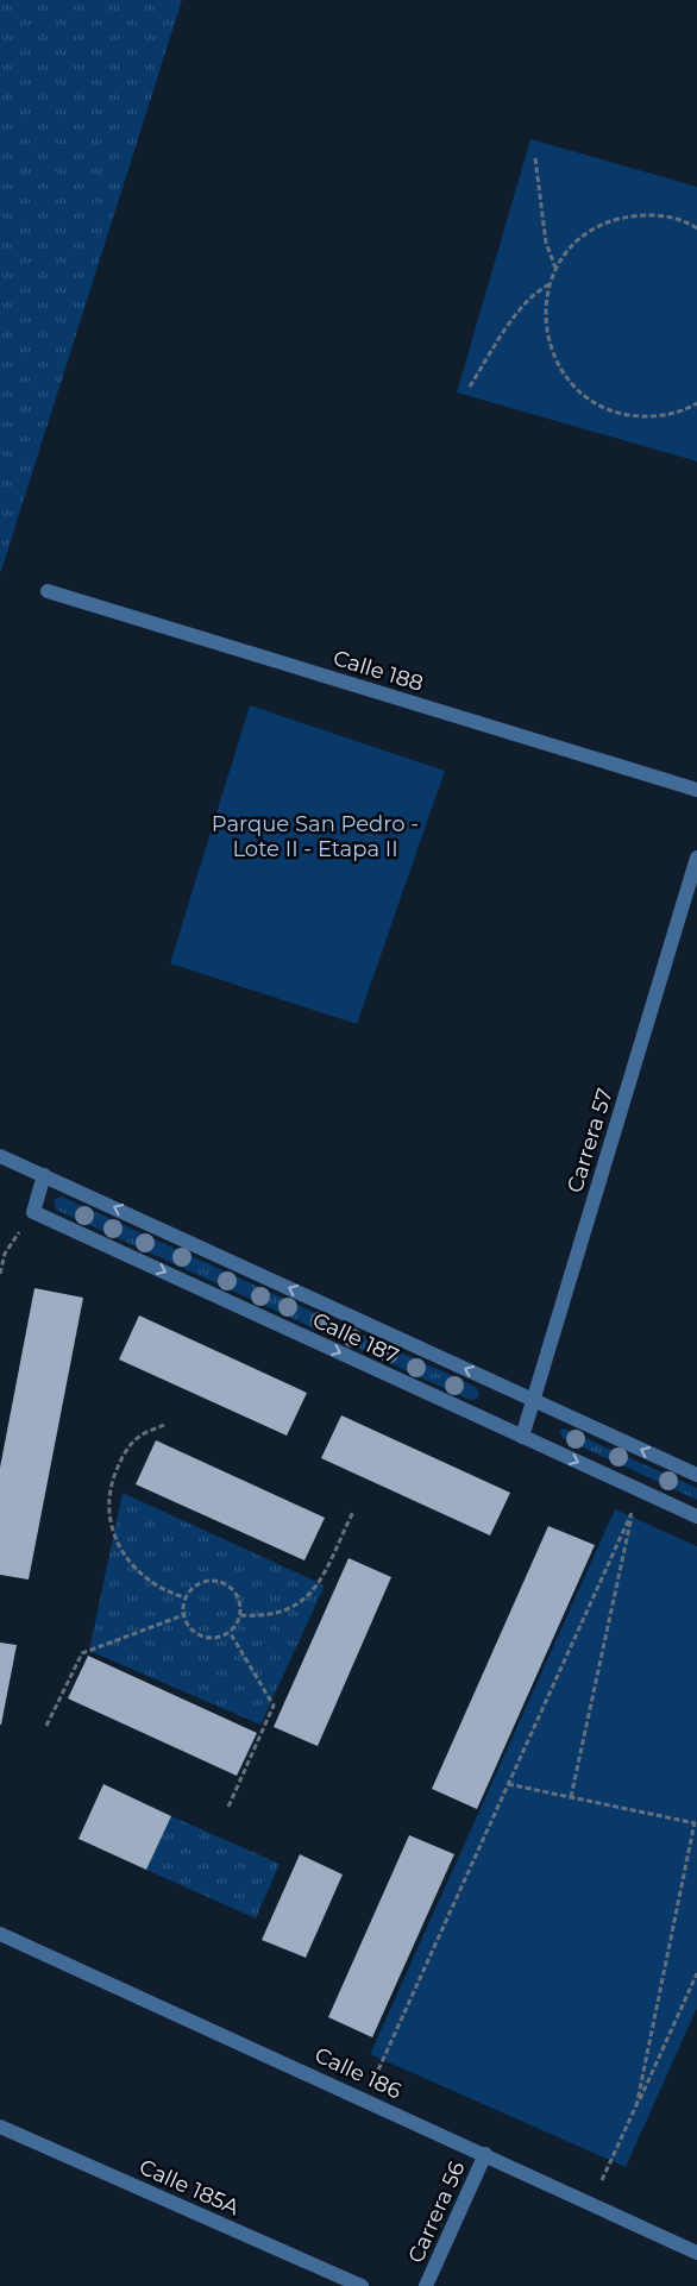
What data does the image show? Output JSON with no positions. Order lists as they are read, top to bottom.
{
  "streets": {
    "street": [
      "Calle 188",
      "Carrera 57",
      "Calle 187",
      "Calle 186",
      "Calle 185A",
      "Carrera 56"
    ]
  },
  "crossings": [
    ["Carrera 57", "Calle 187"],
    ["Calle 186", "Carrera 56"]
  ],
  "parks": ["Parque San Pedro - Lote II - Etapa II"]
}
